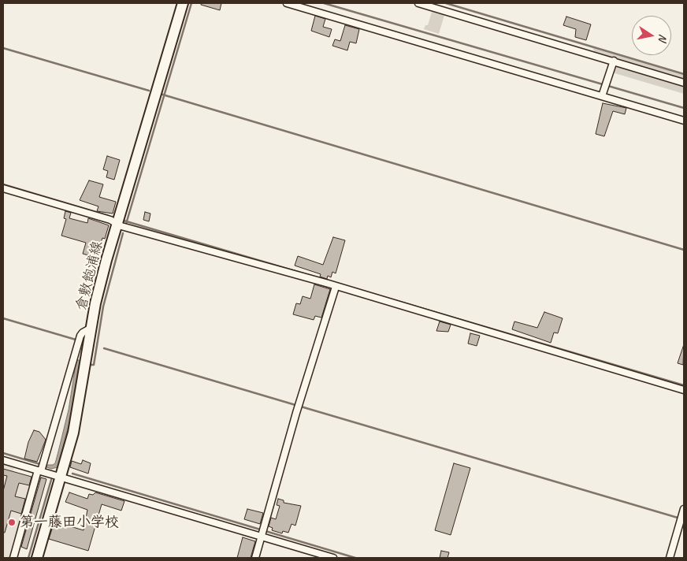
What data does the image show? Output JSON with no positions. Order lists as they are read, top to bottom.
{
  "streets": {
    "main road": ["倉敷飽浦線"]
  },
  "places": ["第一藤田小学校"],
  "north": "right"
}
